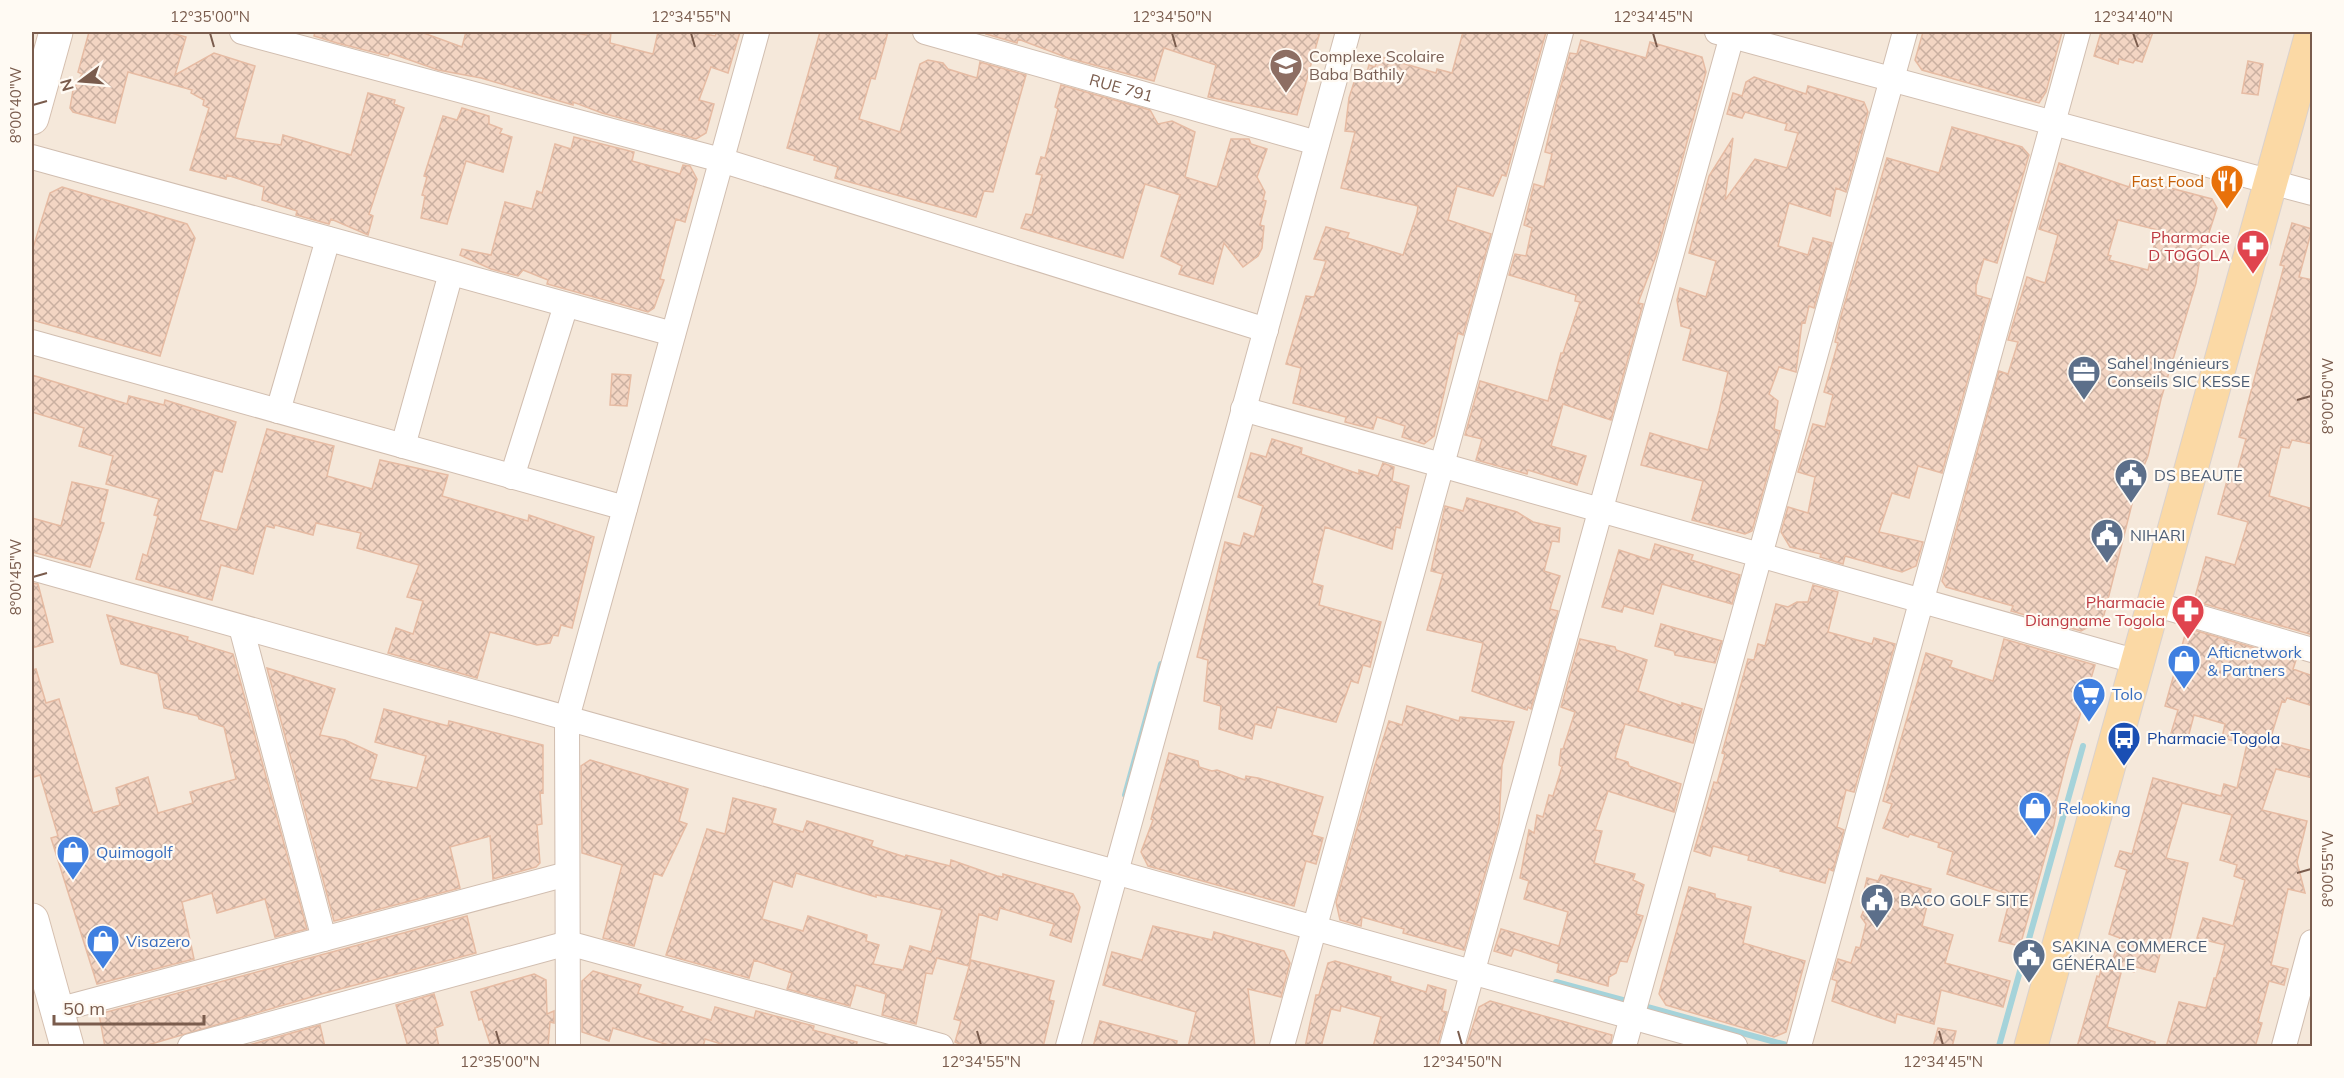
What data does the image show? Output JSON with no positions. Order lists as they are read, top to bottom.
{
  "streets": {
    "street": ["RUE 791"]
  },
  "places": {
    "school or university": ["Complexe Scolaire Baba Bathily"],
    "restaurant": ["Fast Food"],
    "pharmacy": ["Pharmacie D TOGOLA", "Pharmacie Diangname Togola"],
    "office": ["Sahel Ingénieurs Conseils SIC KESSE"],
    "public building": [
      "DS BEAUTE",
      "NIHARI",
      "BACO GOLF SITE",
      "SAKINA COMMERCE GÉNÉRALE"
    ],
    "shop": [
      "Afticnetwork & Partners",
      "Relooking",
      "Quimogolf",
      "Visazero"
    ],
    "supermarket": ["Tolo"],
    "bus stop": ["Pharmacie Togola"]
  },
  "scale_bar": "50 m",
  "north": "left",
  "coordinates": [
    "12°35'00\"N",
    "12°34'55\"N",
    "12°34'50\"N",
    "12°34'45\"N",
    "12°34'40\"N",
    "8°00'40\"W",
    "8°00'50\"W",
    "8°00'45\"W",
    "8°00'55\"W"
  ]
}
